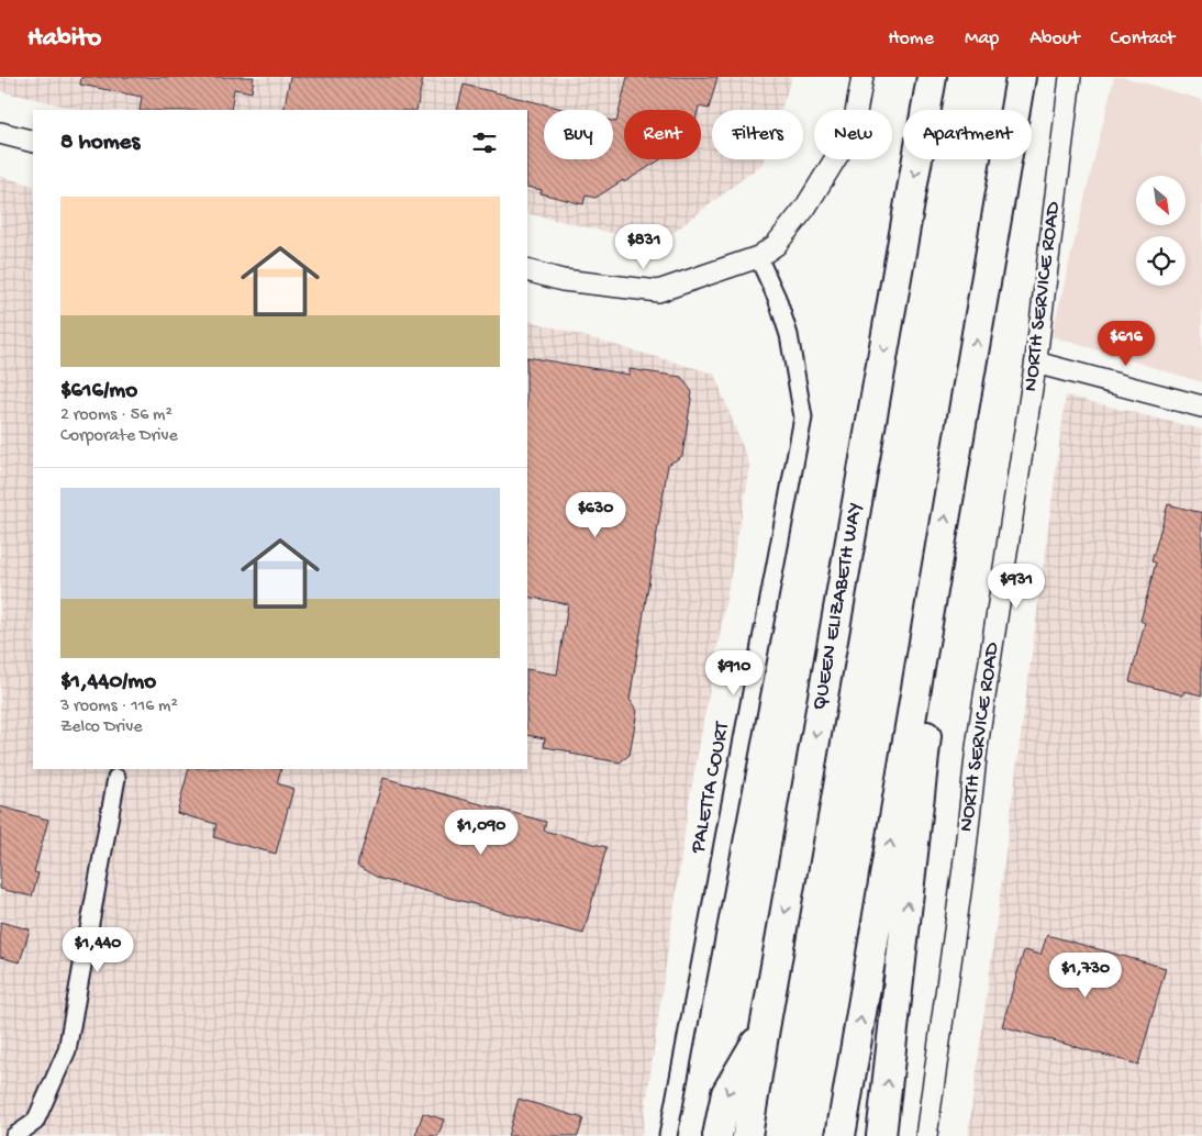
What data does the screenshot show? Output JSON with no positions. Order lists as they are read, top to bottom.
{
  "streets": {
    "highway": ["QUEEN ELIZABETH WAY"],
    "street": ["NORTH SERVICE ROAD", "PALETTA COURT"]
  },
  "north": "bottom right",
  "page": {
    "header": "Habito",
    "nav": [
      "Home",
      "Map",
      "About",
      "Contact"
    ],
    "chip": [
      "Buy",
      "Rent",
      "Filters",
      "New",
      "Apartment"
    ],
    "heading": "8 homes",
    "list": [
      {
        "name": "$616/mo",
        "note": "2 rooms · 56 m² · Corporate Drive"
      },
      {
        "name": "$1,440/mo",
        "note": "3 rooms · 116 m² · Zelco Drive"
      }
    ],
    "price": [
      "$831",
      "$616",
      "$630",
      "$931",
      "$910",
      "$1,090",
      "$1,440",
      "$1,730"
    ]
  }
}
